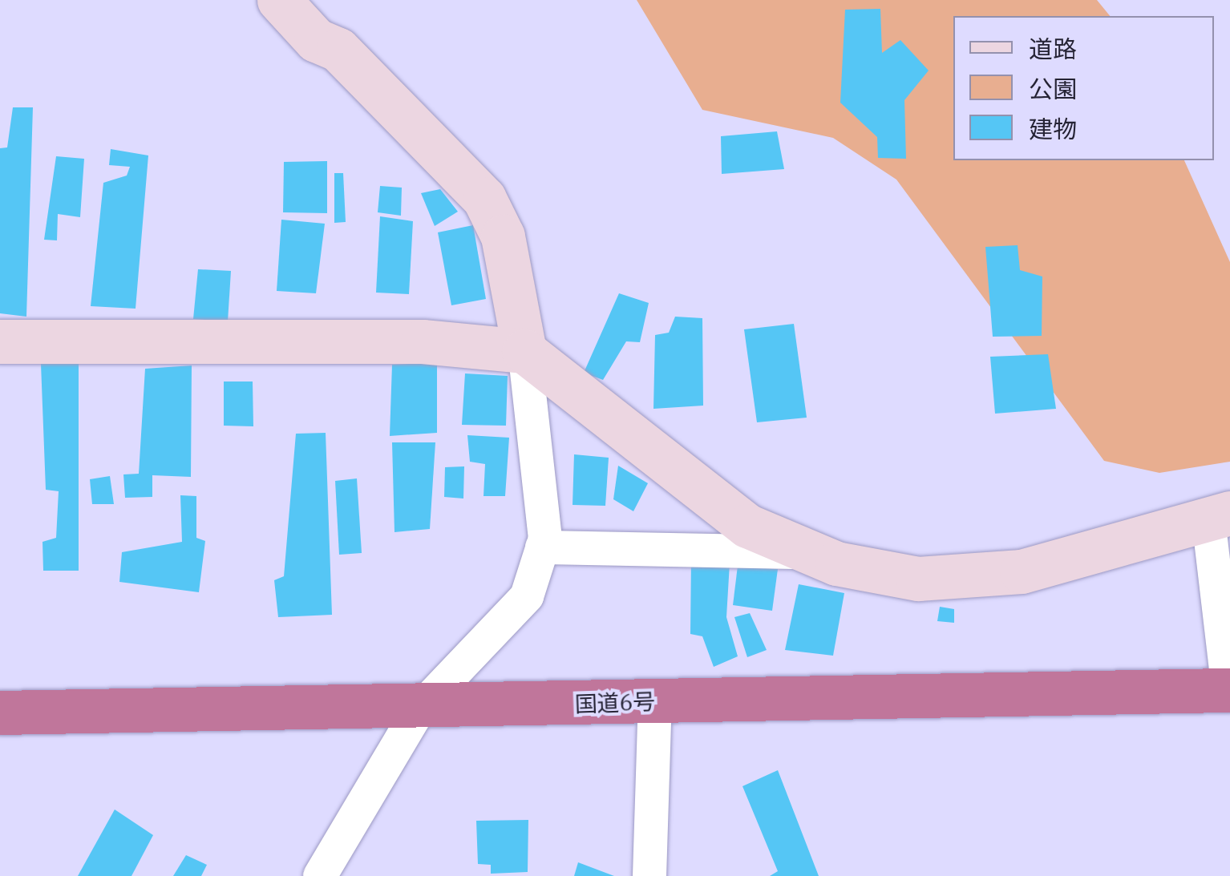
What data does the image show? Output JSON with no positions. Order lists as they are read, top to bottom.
{
  "streets": {
    "highway": ["国道6号"]
  },
  "legend": ["道路", "公園", "建物"]
}
